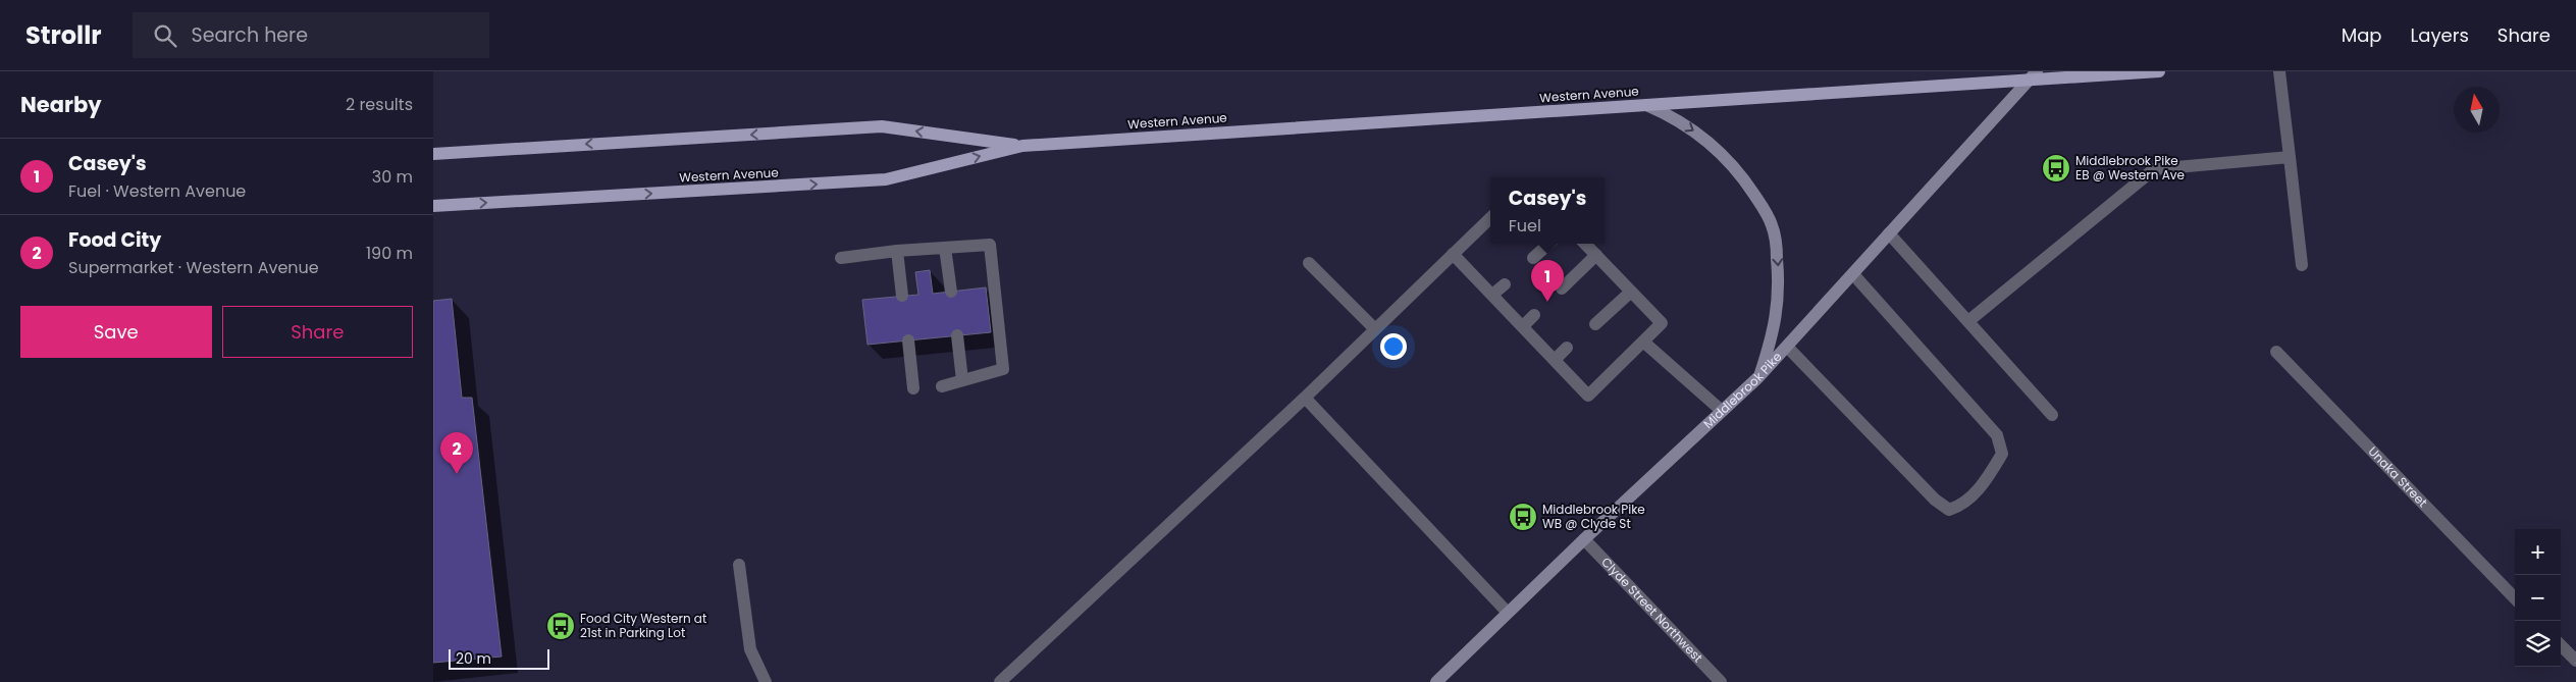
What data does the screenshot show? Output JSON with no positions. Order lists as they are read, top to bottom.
{
  "streets": {
    "main road": ["Western Avenue", "Middlebrook Pike"],
    "street": ["Unaka Street", "Clyde Street Northwest"]
  },
  "crossings": [
    ["Western Avenue", "Middlebrook Pike"],
    ["Middlebrook Pike", "Clyde Street Northwest"]
  ],
  "places": {
    "bus stop": ["Middlebrook Pike EB @ Western Ave", "Middlebrook Pike WB @ Clyde St", "Food City Western at 21st in Parking Lot"]
  },
  "scale_bar": "20 m",
  "north": "top",
  "page": {
    "header": "Strollr",
    "search": "Search here",
    "nav": ["Map", "Layers", "Share"],
    "heading": ["Nearby", "2 results"],
    "list": [
      {
        "mark": "1",
        "name": "Casey's",
        "note": "Fuel · Western Avenue",
        "value": "30 m"
      },
      {
        "mark": "2",
        "name": "Food City",
        "note": "Supermarket · Western Avenue",
        "value": "190 m"
      }
    ],
    "popup": ["Casey's", "Fuel"],
    "pins": ["1", "2"],
    "buttons": ["Save", "Share"],
    "map_buttons": ["+", "−"],
    "scale": "20 m"
  }
}
